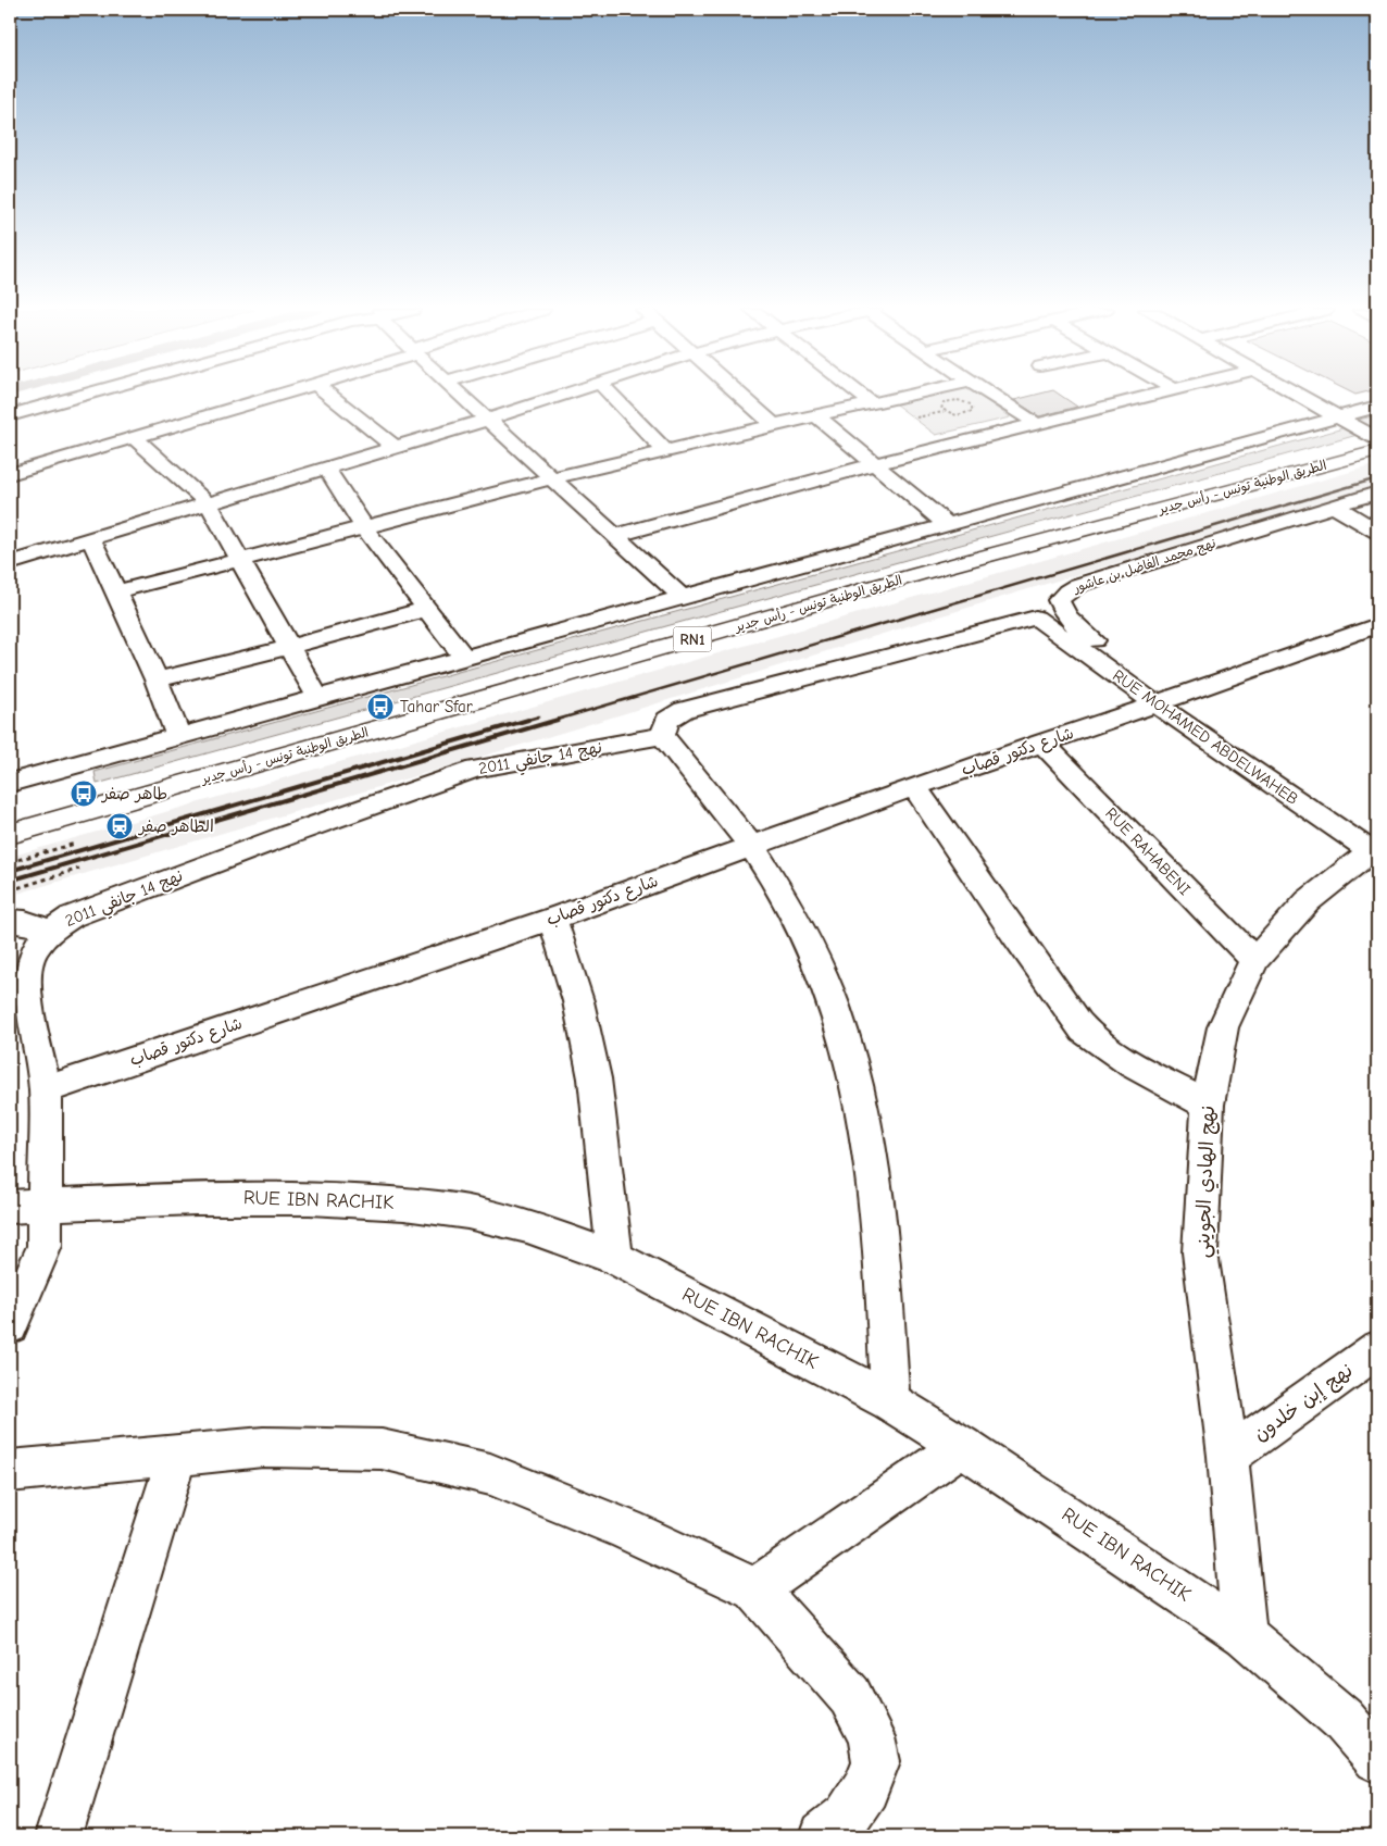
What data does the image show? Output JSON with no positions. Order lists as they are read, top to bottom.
{
  "streets": {
    "highway": ["الطريق الوطنية تونس - رأس جدير", "RN1"],
    "street": [
      "نهج محمد الفاضل بن عاشور",
      "RUE MOHAMED ABDELWAHEB",
      "شارع دكتور قصاب",
      "نهج 14 جانفي 2011",
      "RUE RAHABENI",
      "نهج الهادي الجويني",
      "RUE IBN RACHIK",
      "نهج إبن خلدون"
    ]
  },
  "crossings": [
    ["نهج محمد الفاضل بن عاشور", "RUE MOHAMED ABDELWAHEB"],
    ["نهج محمد الفاضل بن عاشور", "شارع دكتور قصاب"],
    ["RUE MOHAMED ABDELWAHEB", "شارع دكتور قصاب"],
    ["RUE MOHAMED ABDELWAHEB", "نهج 14 جانفي 2011"],
    ["شارع دكتور قصاب", "نهج 14 جانفي 2011"],
    ["شارع دكتور قصاب", "RUE RAHABENI"],
    ["نهج 14 جانفي 2011", "RUE IBN RACHIK"],
    ["RUE RAHABENI", "نهج الهادي الجويني"],
    ["نهج الهادي الجويني", "RUE IBN RACHIK"],
    ["نهج الهادي الجويني", "نهج إبن خلدون"]
  ],
  "places": {
    "bus stop": ["Tahar Sfar", "طاهر صفر"],
    "station": ["الطاهر صفر"]
  }
}
